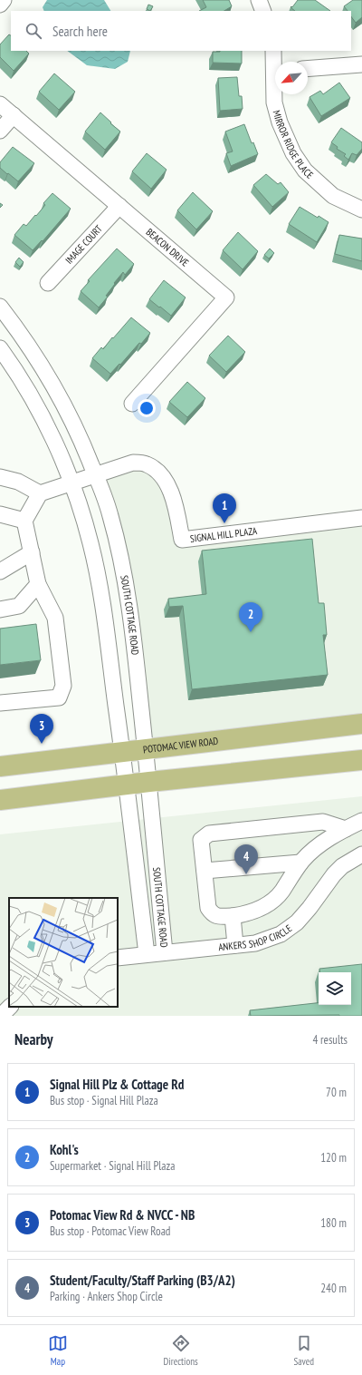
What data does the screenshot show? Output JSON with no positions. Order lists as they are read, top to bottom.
{
  "streets": {
    "main road": ["POTOMAC VIEW ROAD"],
    "street": [
      "MIRROR RIDGE PLACE",
      "IMAGE COURT",
      "BEACON DRIVE",
      "SIGNAL HILL PLAZA",
      "SOUTH COTTAGE ROAD",
      "ANKERS SHOP CIRCLE"
    ]
  },
  "crossings": [
    ["IMAGE COURT", "BEACON DRIVE"],
    ["SIGNAL HILL PLAZA", "SOUTH COTTAGE ROAD"],
    ["SOUTH COTTAGE ROAD", "POTOMAC VIEW ROAD"],
    ["SOUTH COTTAGE ROAD", "ANKERS SHOP CIRCLE"]
  ],
  "north": "bottom left",
  "page": {
    "search": "Search here",
    "pins": [
      "1",
      "2",
      "3",
      "4"
    ],
    "heading": ["Nearby", "4 results"],
    "list": [
      {
        "mark": "1",
        "name": "Signal Hill Plz & Cottage Rd",
        "note": "Bus stop · Signal Hill Plaza",
        "value": "70 m"
      },
      {
        "mark": "2",
        "name": "Kohl's",
        "note": "Supermarket · Signal Hill Plaza",
        "value": "120 m"
      },
      {
        "mark": "3",
        "name": "Potomac View Rd & NVCC - NB",
        "note": "Bus stop · Potomac View Road",
        "value": "180 m"
      },
      {
        "mark": "4",
        "name": "Student/Faculty/Staff Parking (B3/A2)",
        "note": "Parking · Ankers Shop Circle",
        "value": "240 m"
      }
    ],
    "nav": ["Map", "Directions", "Saved"]
  }
}
